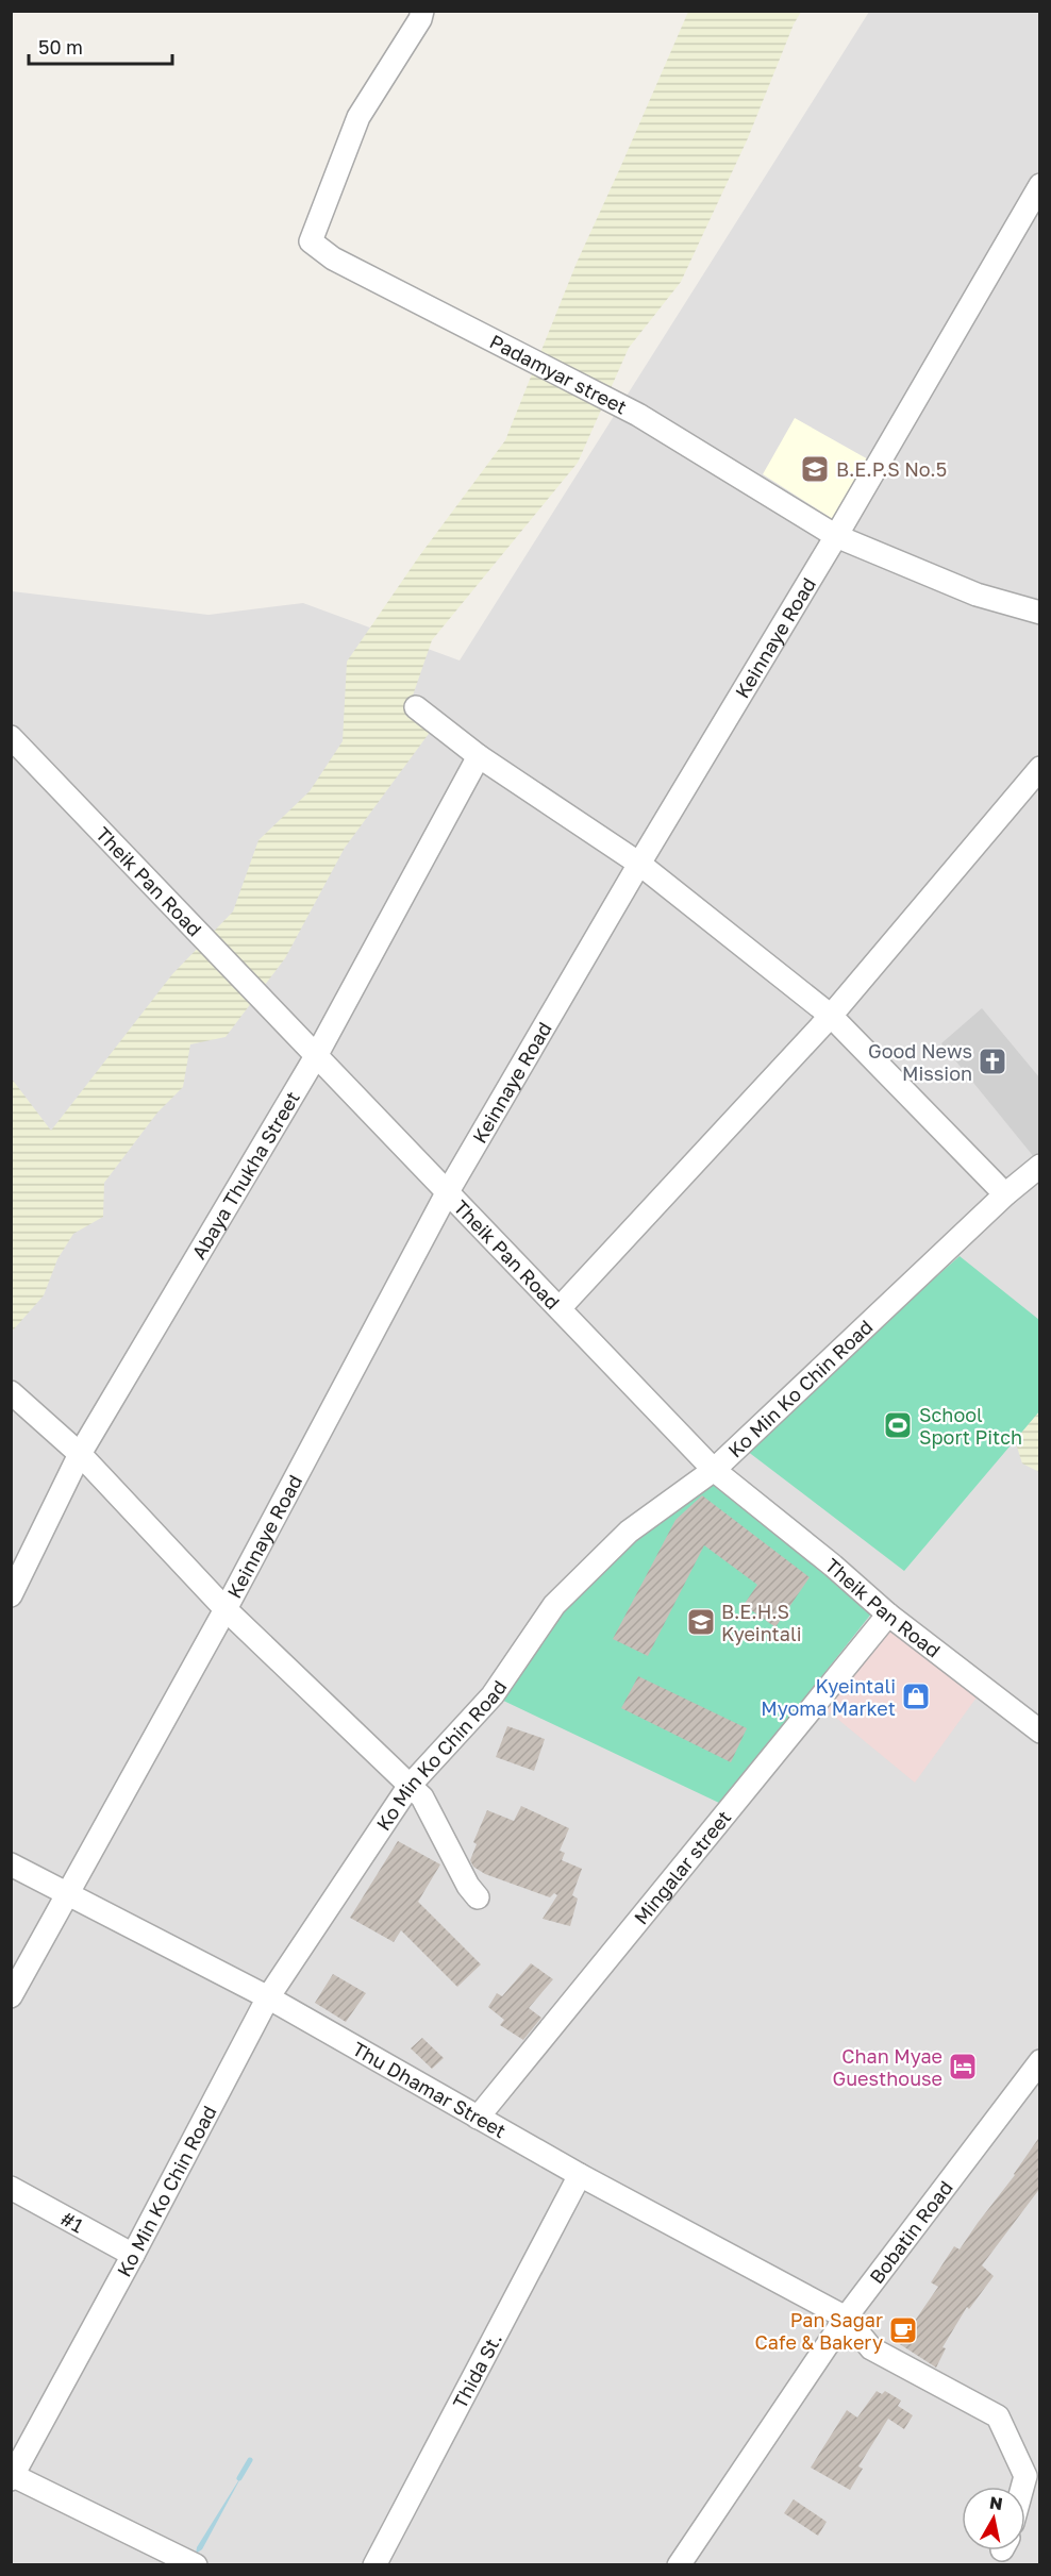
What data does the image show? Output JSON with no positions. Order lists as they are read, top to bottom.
{
  "streets": {
    "street": [
      "Padamyar street",
      "Keinnaye Road",
      "Theik Pan Road",
      "Abaya Thukha Street",
      "Ko Min Ko Chin Road",
      "Mingalar street",
      "Thu Dhamar Street",
      "#1",
      "Bobatin Road",
      "Thida St."
    ]
  },
  "crossings": [
    ["Padamyar street", "Keinnaye Road"],
    ["Keinnaye Road", "Theik Pan Road"],
    ["Keinnaye Road", "Thu Dhamar Street"],
    ["Theik Pan Road", "Abaya Thukha Street"],
    ["Theik Pan Road", "Ko Min Ko Chin Road"],
    ["Theik Pan Road", "Mingalar street"],
    ["Ko Min Ko Chin Road", "Thu Dhamar Street"],
    ["Ko Min Ko Chin Road", "#1"],
    ["Mingalar street", "Thu Dhamar Street"],
    ["Thu Dhamar Street", "Bobatin Road"],
    ["Thu Dhamar Street", "Thida St."]
  ],
  "places": {
    "school or university": ["B.E.P.S No.5", "B.E.H.S Kyeintali"],
    "church": ["Good News Mission"],
    "sports": ["School Sport Pitch"],
    "shop": ["Kyeintali Myoma Market"],
    "hotel": ["Chan Myae Guesthouse"],
    "cafe": ["Pan Sagar Cafe & Bakery"]
  },
  "scale_bar": "50 m",
  "north": "top"
}
